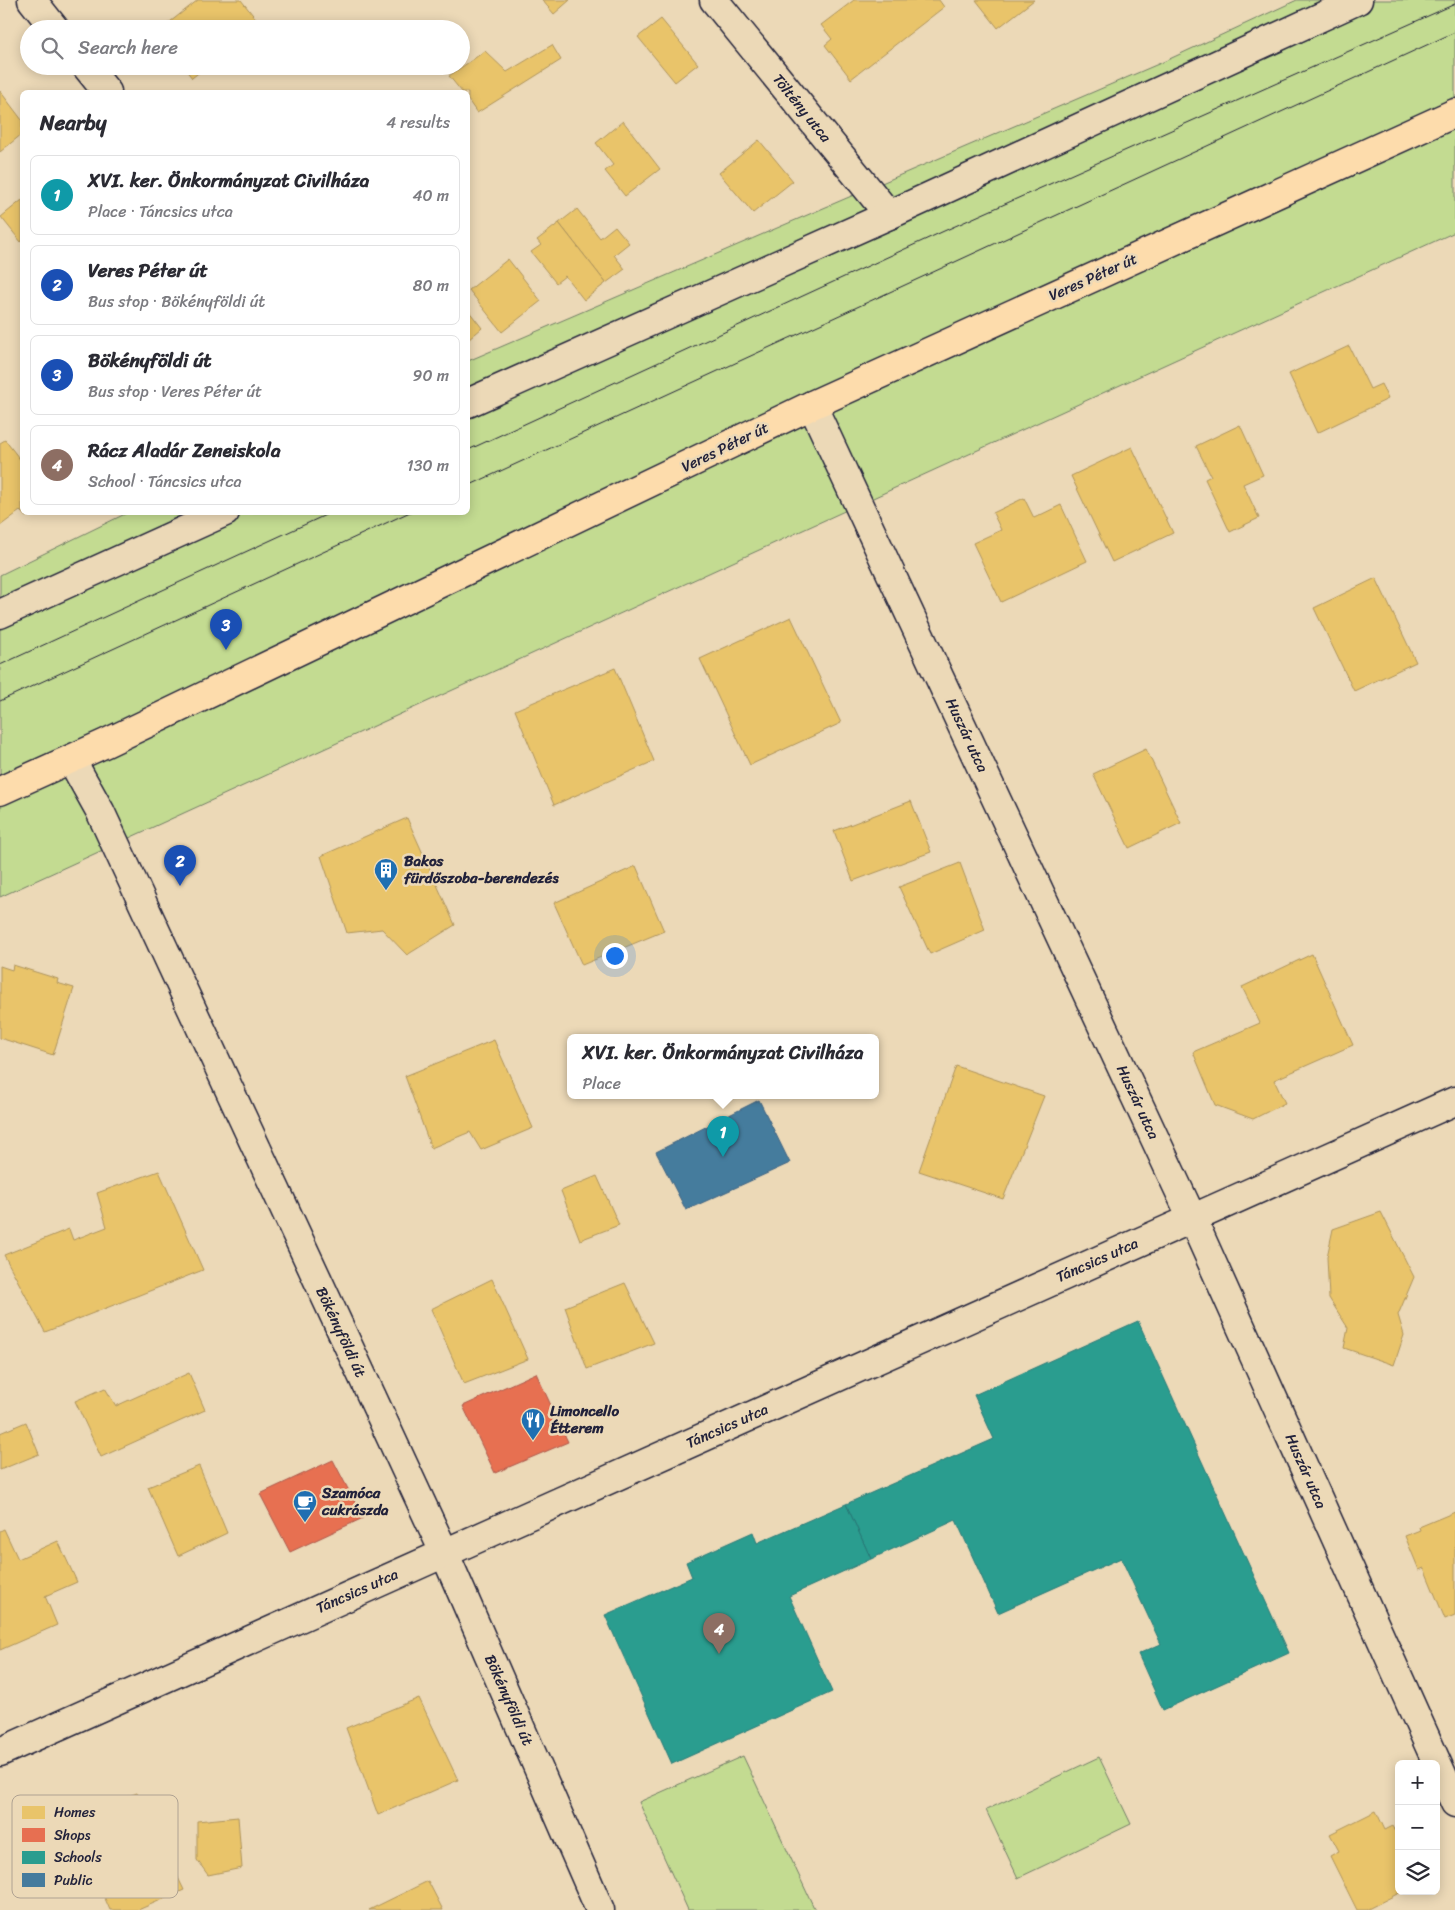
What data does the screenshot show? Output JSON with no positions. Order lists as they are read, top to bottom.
{
  "streets": {
    "main road": ["Veres Péter út"],
    "street": [
      "Töltény utca",
      "Huszár utca",
      "Táncsics utca",
      "Bökényföldi út"
    ]
  },
  "crossings": [
    ["Veres Péter út", "Huszár utca"],
    ["Veres Péter út", "Bökényföldi út"],
    ["Huszár utca", "Táncsics utca"],
    ["Táncsics utca", "Bökényföldi út"]
  ],
  "places": {
    "building": ["Bakos fürdőszoba-berendezés"],
    "restaurant": ["Limoncello Étterem"],
    "cafe": ["Szamóca cukrászda"]
  },
  "legend": [
    "Homes",
    "Shops",
    "Schools",
    "Public"
  ],
  "page": {
    "search": "Search here",
    "heading": ["Nearby", "4 results"],
    "list": [
      {
        "mark": "1",
        "name": "XVI. ker. Önkormányzat Civilháza",
        "note": "Place · Táncsics utca",
        "value": "40 m"
      },
      {
        "mark": "2",
        "name": "Veres Péter út",
        "note": "Bus stop · Bökényföldi út",
        "value": "80 m"
      },
      {
        "mark": "3",
        "name": "Bökényföldi út",
        "note": "Bus stop · Veres Péter út",
        "value": "90 m"
      },
      {
        "mark": "4",
        "name": "Rácz Aladár Zeneiskola",
        "note": "School · Táncsics utca",
        "value": "130 m"
      }
    ],
    "pins": [
      "3",
      "2",
      "1",
      "4"
    ],
    "popup": ["XVI. ker. Önkormányzat Civilháza", "Place"],
    "map_buttons": ["+", "−"]
  }
}
